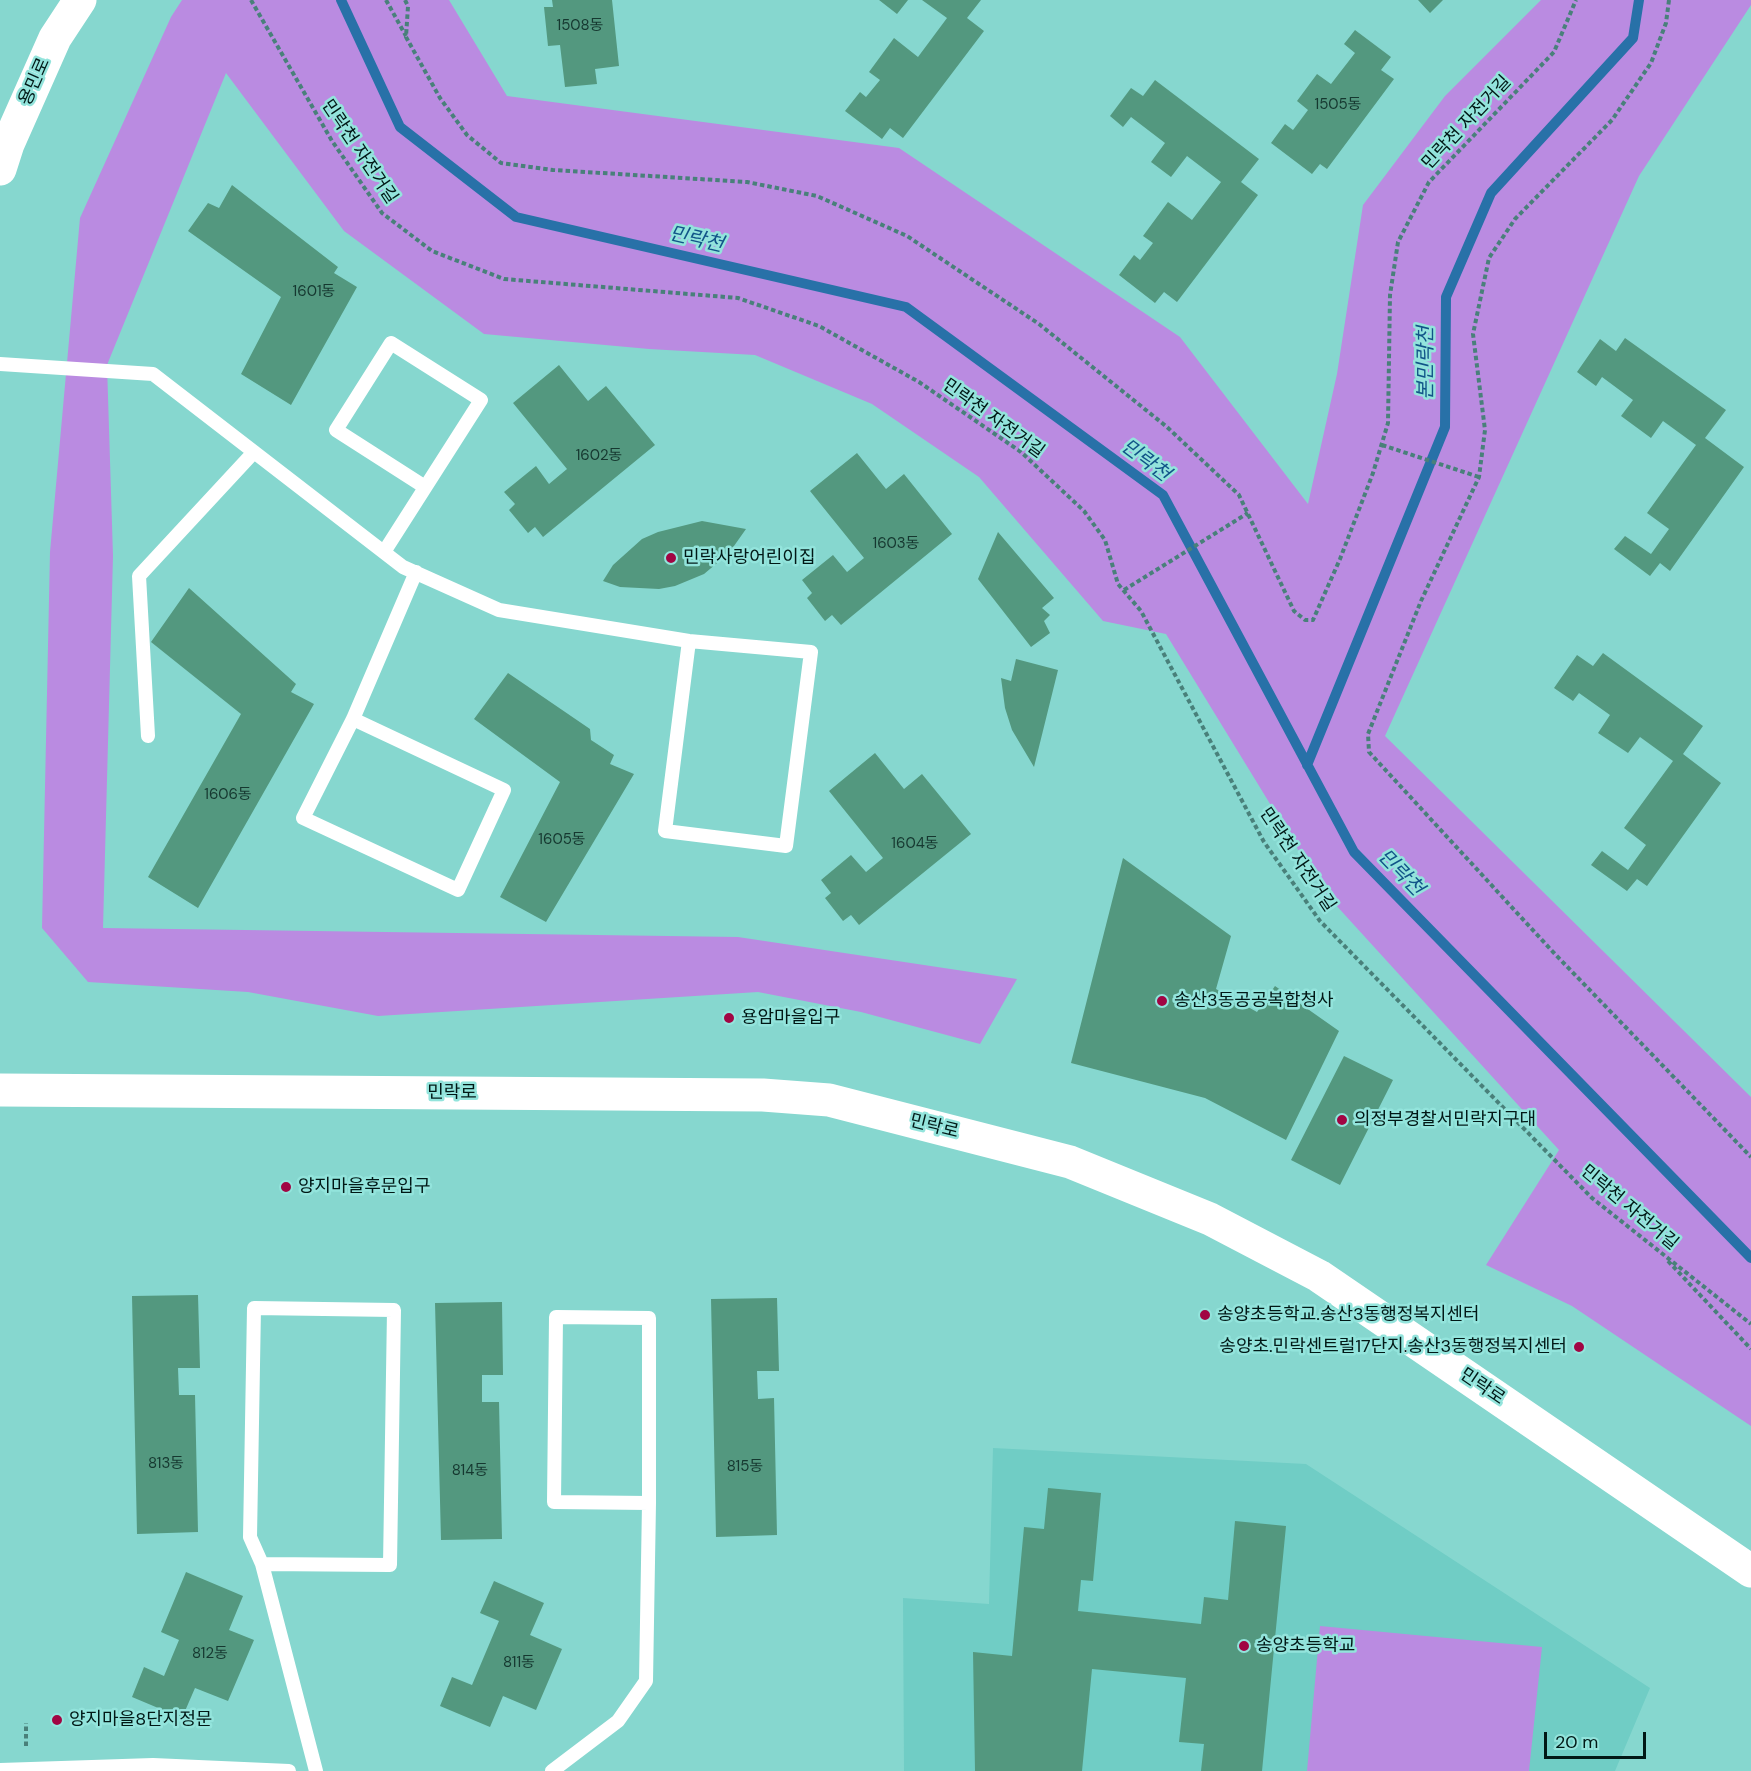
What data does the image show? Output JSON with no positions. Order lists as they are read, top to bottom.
{
  "streets": {
    "main road": ["용민로", "민락로"],
    "path": ["민락천 자전거길"]
  },
  "water": ["민락천", "본민락천"],
  "places": [
    "민락사랑어린이집",
    "송산3동공공복합청사",
    "용암마을입구",
    "의정부경찰서민락지구대",
    "양지마을후문입구",
    "송양초등학교.송산3동행정복지센터",
    "송양초.민락센트럴17단지.송산3동행정복지센터",
    "송양초등학교",
    "양지마을8단지정문"
  ],
  "house_numbers": [
    "1508동",
    "1505동",
    "1601동",
    "1602동",
    "1603동",
    "1606동",
    "1605동",
    "1604동",
    "813동",
    "815동",
    "814동",
    "812동",
    "811동"
  ],
  "scale_bar": "20 m"
}
